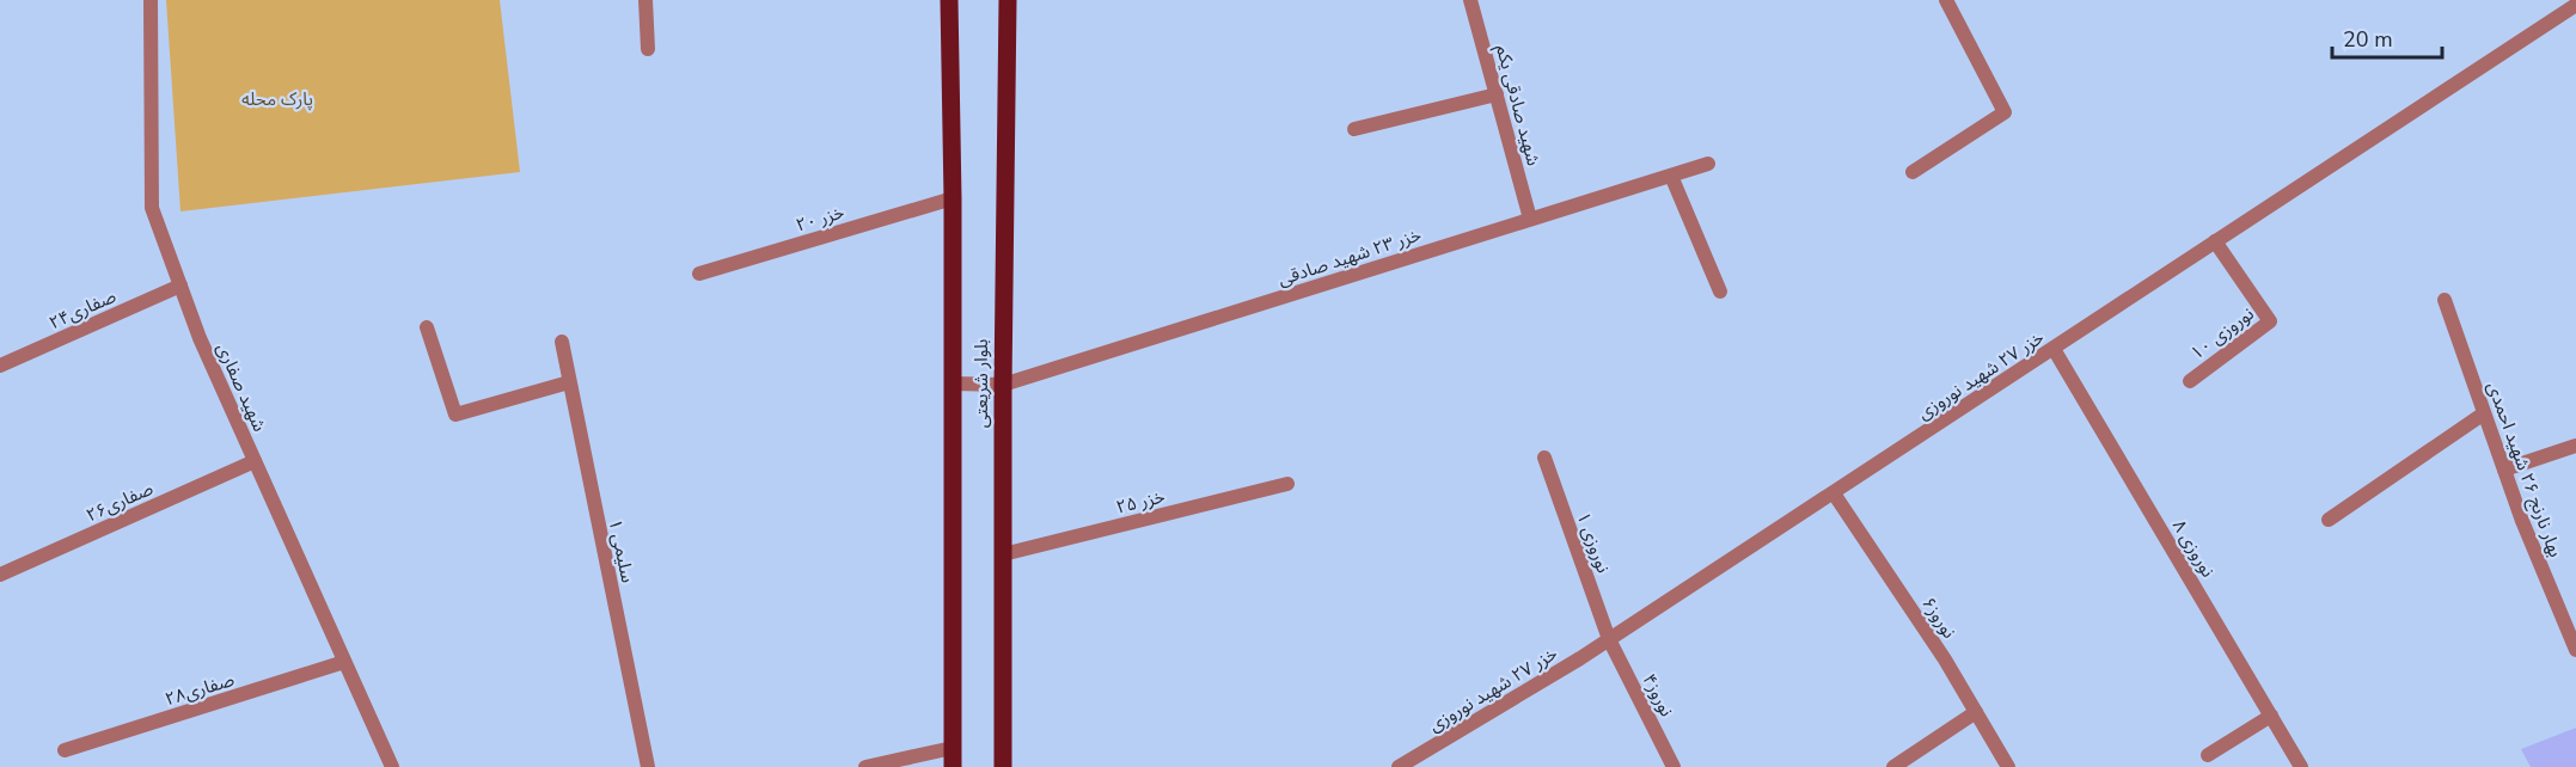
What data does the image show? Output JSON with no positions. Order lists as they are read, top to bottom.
{
  "streets": {
    "main road": ["بلوار شریعتی"],
    "street": [
      "شهید صادقی یکم",
      "خزر ۲۰",
      "خزر ۲۳ شهید صادقی",
      "صفاری۲۴",
      "نوروزی ۱۰",
      "خزر ۲۷ شهید نوروزی",
      "شهید صفاری",
      "بهار نارنج ۲۶ شهید احمدی",
      "صفاری۲۶",
      "خزر ۲۵",
      "نوروزی ۱",
      "نوروزی ۸",
      "سلیمی ۱",
      "نوروز۶",
      "صفاری۲۸",
      "نوروز۴"
    ]
  },
  "crossings": [
    ["شهید صادقی یکم", "خزر ۲۳ شهید صادقی"],
    ["خزر ۲۰", "بلوار شریعتی"],
    ["خزر ۲۳ شهید صادقی", "بلوار شریعتی"],
    ["صفاری۲۴", "شهید صفاری"],
    ["نوروزی ۱۰", "خزر ۲۷ شهید نوروزی"],
    ["خزر ۲۷ شهید نوروزی", "نوروزی ۱"],
    ["خزر ۲۷ شهید نوروزی", "نوروزی ۸"],
    ["خزر ۲۷ شهید نوروزی", "نوروز۶"],
    ["خزر ۲۷ شهید نوروزی", "نوروز۴"],
    ["بلوار شریعتی", "خزر ۲۵"],
    ["شهید صفاری", "صفاری۲۶"],
    ["شهید صفاری", "صفاری۲۸"],
    ["نوروزی ۱", "نوروز۴"]
  ],
  "parks": ["پارک محله"],
  "scale_bar": "20 m"
}
